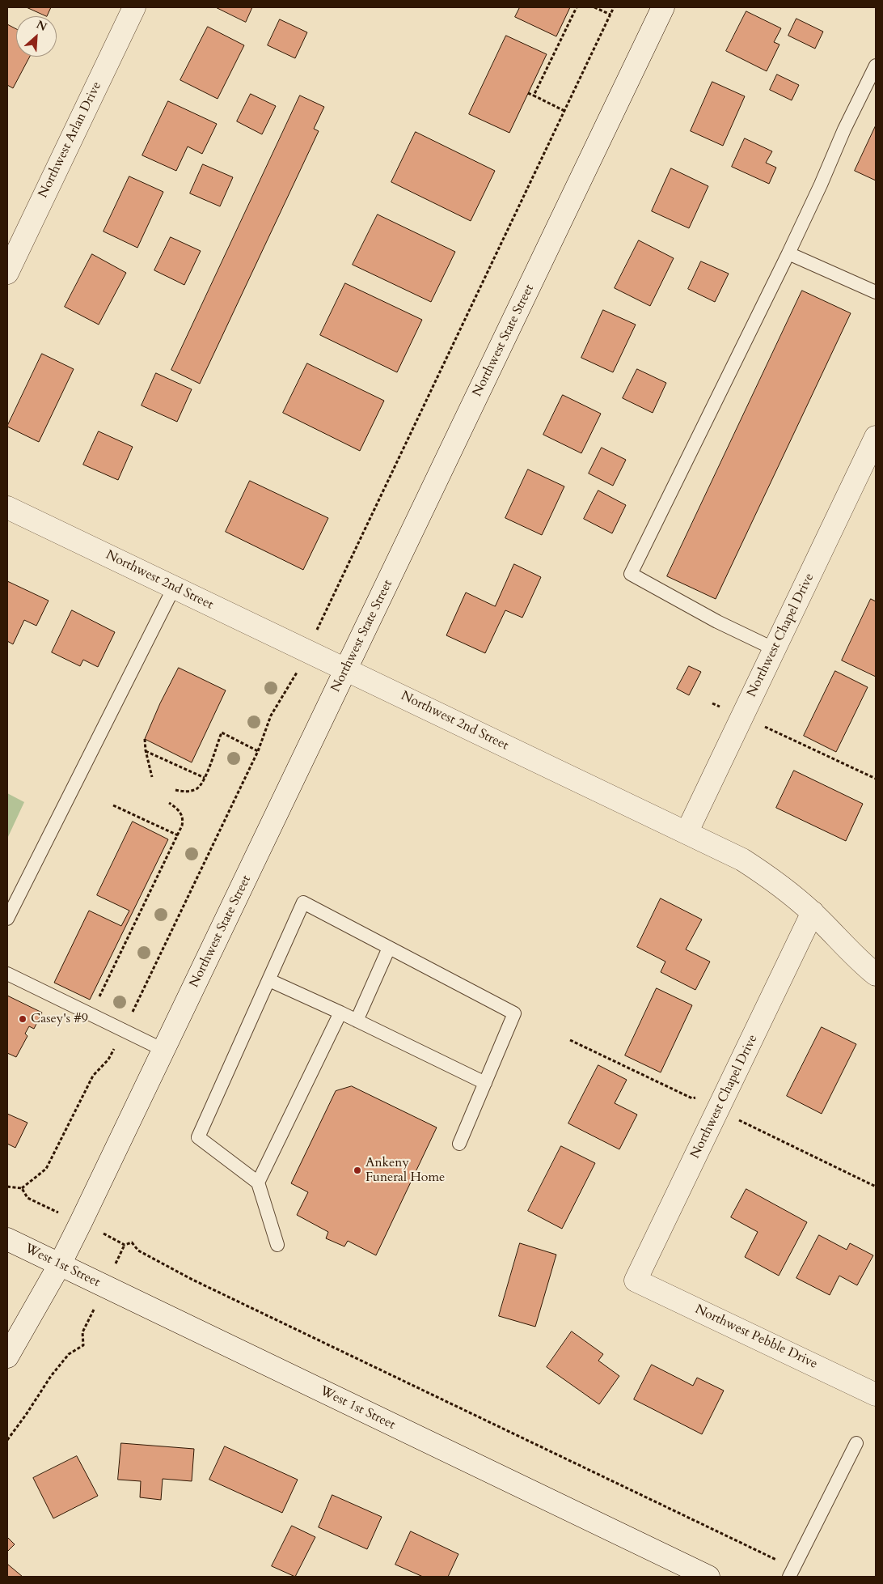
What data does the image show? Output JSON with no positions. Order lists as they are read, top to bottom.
{
  "streets": {
    "street": [
      "Northwest Arlan Drive",
      "Northwest State Street",
      "Northwest 2nd Street",
      "Northwest Chapel Drive",
      "West 1st Street",
      "Northwest Pebble Drive"
    ]
  },
  "crossings": [
    ["Northwest State Street", "Northwest 2nd Street"],
    ["Northwest State Street", "West 1st Street"],
    ["Northwest 2nd Street", "Northwest Chapel Drive"],
    ["Northwest Chapel Drive", "Northwest Pebble Drive"]
  ],
  "places": ["Casey's #9", "Ankeny Funeral Home"],
  "north": "top right"
}
